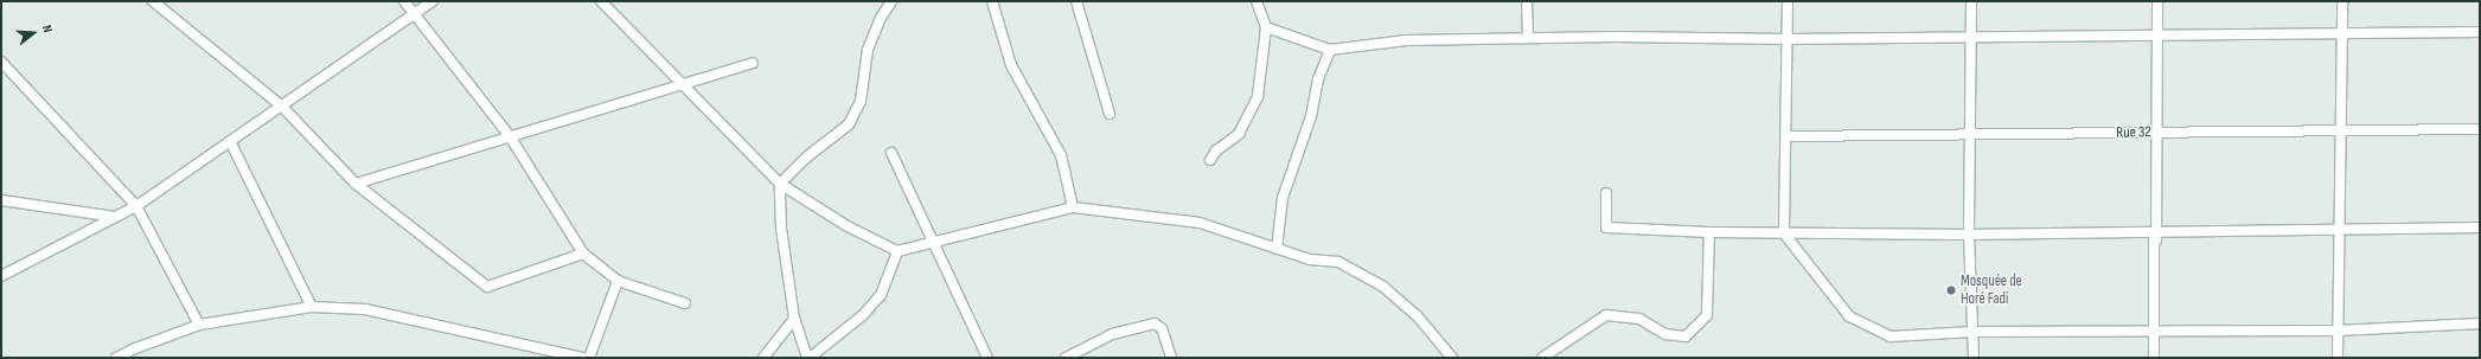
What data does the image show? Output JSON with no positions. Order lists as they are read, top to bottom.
{
  "streets": {
    "street": ["Rue 32"]
  },
  "places": ["Mosquée de Horé Fadi"],
  "north": "right"
}
